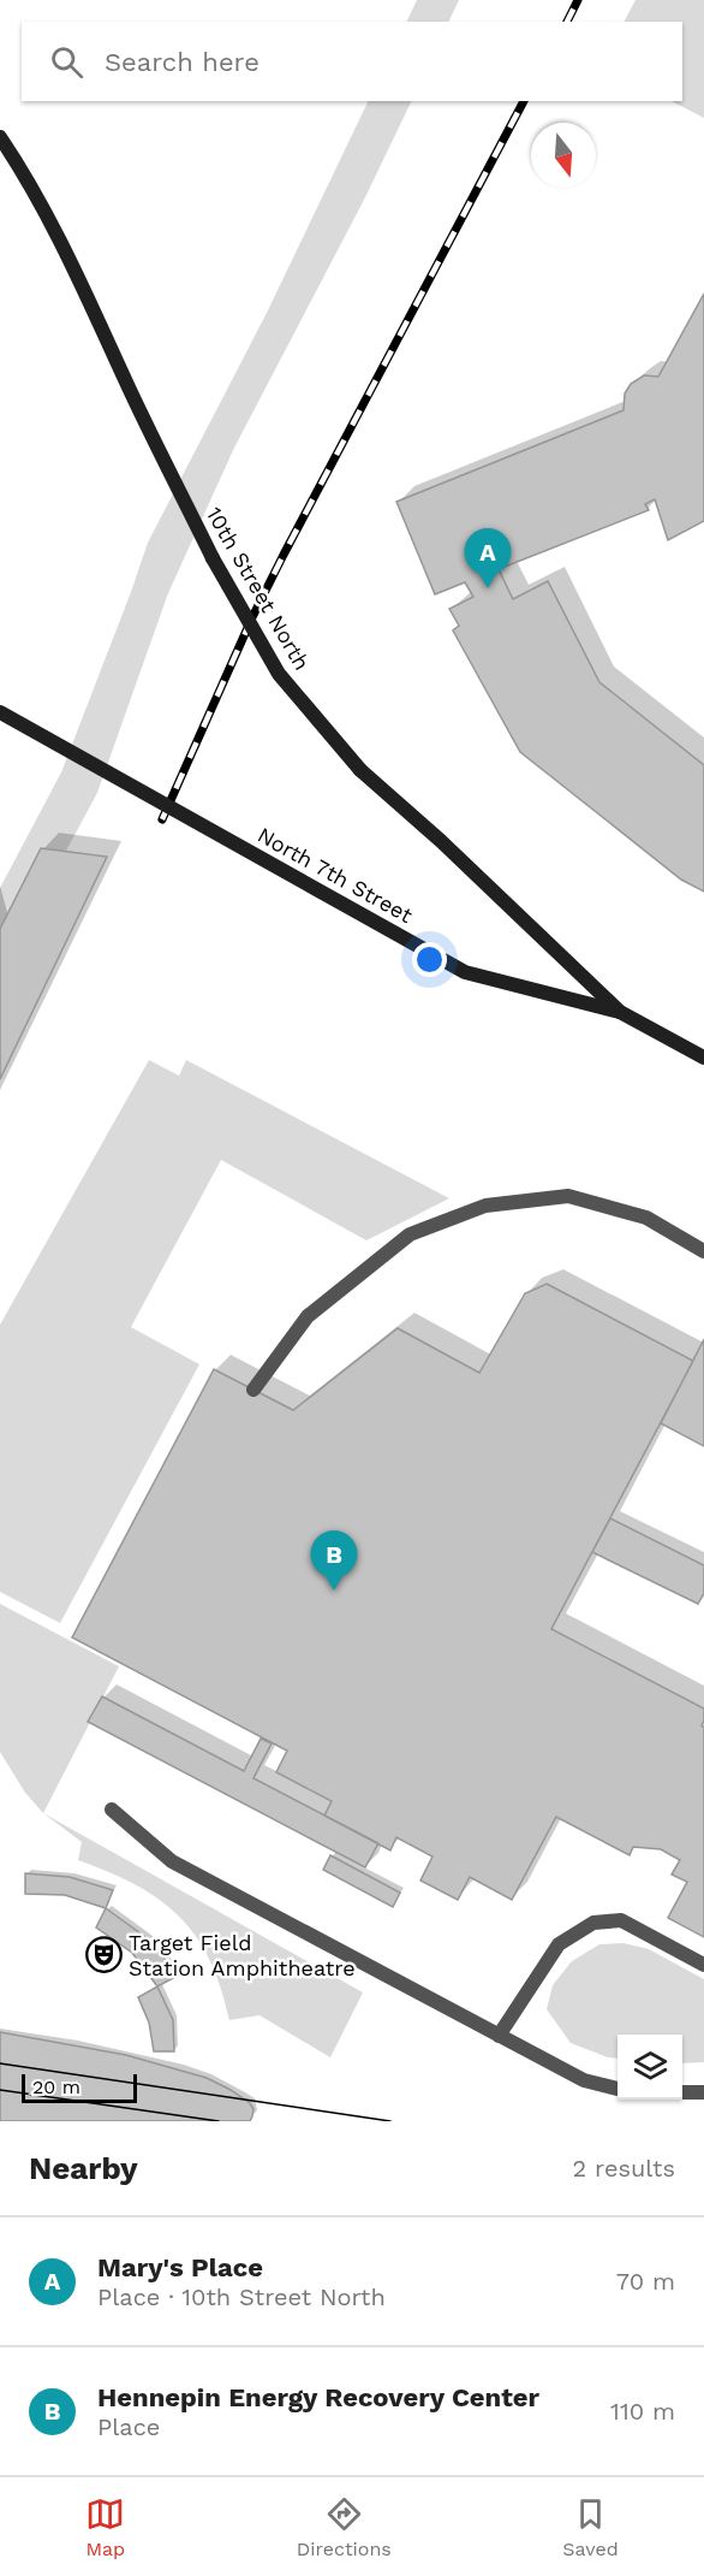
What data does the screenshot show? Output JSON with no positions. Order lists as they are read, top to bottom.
{
  "streets": {
    "main road": ["10th Street North", "North 7th Street"]
  },
  "crossings": [
    ["10th Street North", "North 7th Street"]
  ],
  "places": {
    "theatre": ["Target Field Station Amphitheatre"]
  },
  "scale_bar": "20 m",
  "north": "bottom",
  "page": {
    "search": "Search here",
    "pins": ["A", "B"],
    "scale": "20 m",
    "heading": ["Nearby", "2 results"],
    "list": [
      {
        "mark": "A",
        "name": "Mary's Place",
        "note": "Place · 10th Street North",
        "value": "70 m"
      },
      {
        "mark": "B",
        "name": "Hennepin Energy Recovery Center",
        "note": "Place",
        "value": "110 m"
      }
    ],
    "nav": ["Map", "Directions", "Saved"]
  }
}
